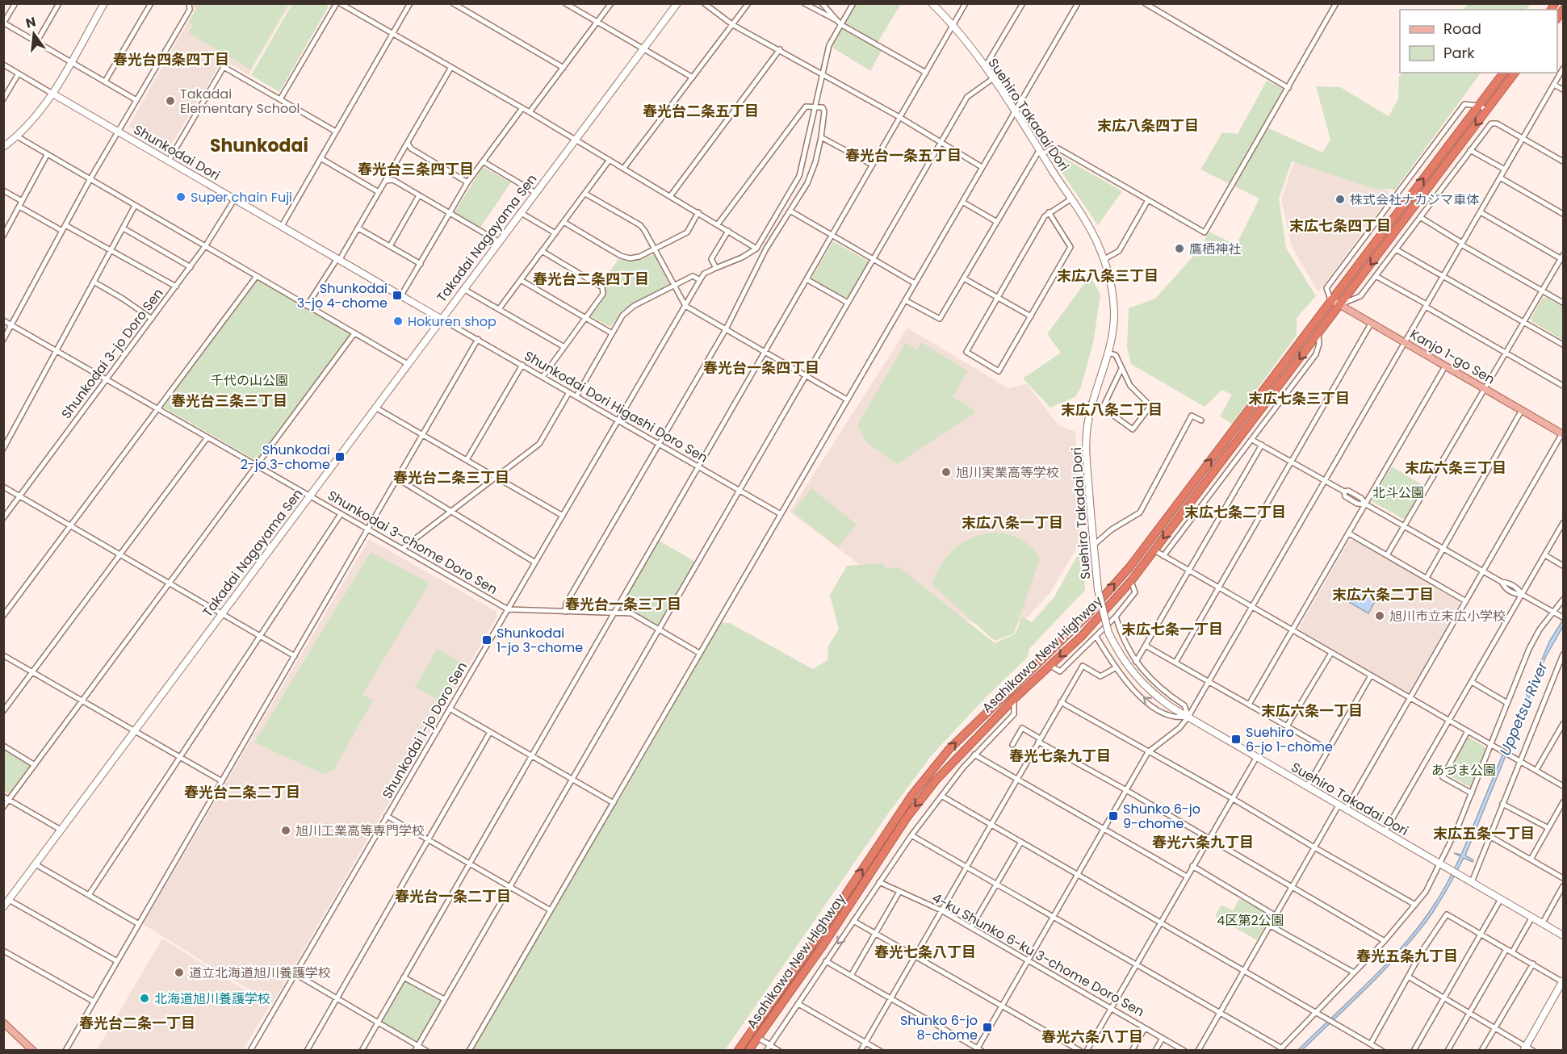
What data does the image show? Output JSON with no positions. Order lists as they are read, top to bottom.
{
  "streets": {
    "highway": ["Asahikawa New Highway"],
    "main road": ["Kanjo 1-go Sen"],
    "street": [
      "Suehiro Takadai Dori",
      "Shunkodai Dori",
      "Takadai Nagayama Sen",
      "Shunkodai 3-jo Doro Sen",
      "Shunkodai Dori Higashi Doro Sen",
      "Shunkodai 3-chome Doro Sen",
      "Shunkodai 1-jo Doro Sen",
      "4-ku Shunko 6-ku 3-chome Doro Sen"
    ]
  },
  "crossings": [
    ["Shunkodai Dori", "Takadai Nagayama Sen"],
    ["Shunkodai Dori", "Shunkodai 3-jo Doro Sen"],
    ["Shunkodai Dori", "Shunkodai Dori Higashi Doro Sen"],
    ["Takadai Nagayama Sen", "Shunkodai Dori Higashi Doro Sen"],
    ["Takadai Nagayama Sen", "Shunkodai 3-chome Doro Sen"],
    ["Shunkodai 3-jo Doro Sen", "Shunkodai 3-chome Doro Sen"],
    ["Kanjo 1-go Sen", "Asahikawa New Highway"],
    ["Shunkodai Dori Higashi Doro Sen", "Shunkodai 1-jo Doro Sen"],
    ["Shunkodai 3-chome Doro Sen", "Shunkodai 1-jo Doro Sen"]
  ],
  "districts": [
    "春光台四条四丁目",
    "春光台二条五丁目",
    "末広八条四丁目",
    "Shunkodai",
    "春光台一条五丁目",
    "春光台三条四丁目",
    "末広七条四丁目",
    "末広八条三丁目",
    "春光台二条四丁目",
    "春光台一条四丁目",
    "末広七条三丁目",
    "春光台三条三丁目",
    "末広八条二丁目",
    "末広六条三丁目",
    "春光台二条三丁目",
    "末広七条二丁目",
    "末広八条一丁目",
    "末広六条二丁目",
    "春光台一条三丁目",
    "末広七条一丁目",
    "末広六条一丁目",
    "春光七条九丁目",
    "春光台二条二丁目",
    "末広五条一丁目",
    "春光六条九丁目",
    "春光台一条二丁目",
    "春光七条八丁目",
    "春光五条九丁目",
    "春光台二条一丁目",
    "春光六条八丁目"
  ],
  "water": ["Uppetsu River"],
  "parks": [
    "千代の山公園",
    "北斗公園",
    "あづま公園",
    "4区第2公園"
  ],
  "places": {
    "other": [
      "Takadai Elementary School",
      "Super chain Fuji",
      "株式会社ナカジマ車体",
      "鷹栖神社",
      "Hokuren shop",
      "旭川実業高等学校",
      "旭川市立末広小学校",
      "旭川工業高等専門学校",
      "道立北海道旭川養護学校",
      "北海道旭川養護学校"
    ],
    "transit": [
      "Shunkodai 3-jo 4-chome",
      "Shunkodai 2-jo 3-chome",
      "Shunkodai 1-jo 3-chome",
      "Suehiro 6-jo 1-chome",
      "Shunko 6-jo 9-chome",
      "Shunko 6-jo 8-chome"
    ]
  },
  "legend": ["Road", "Park"],
  "north": "top"
}
